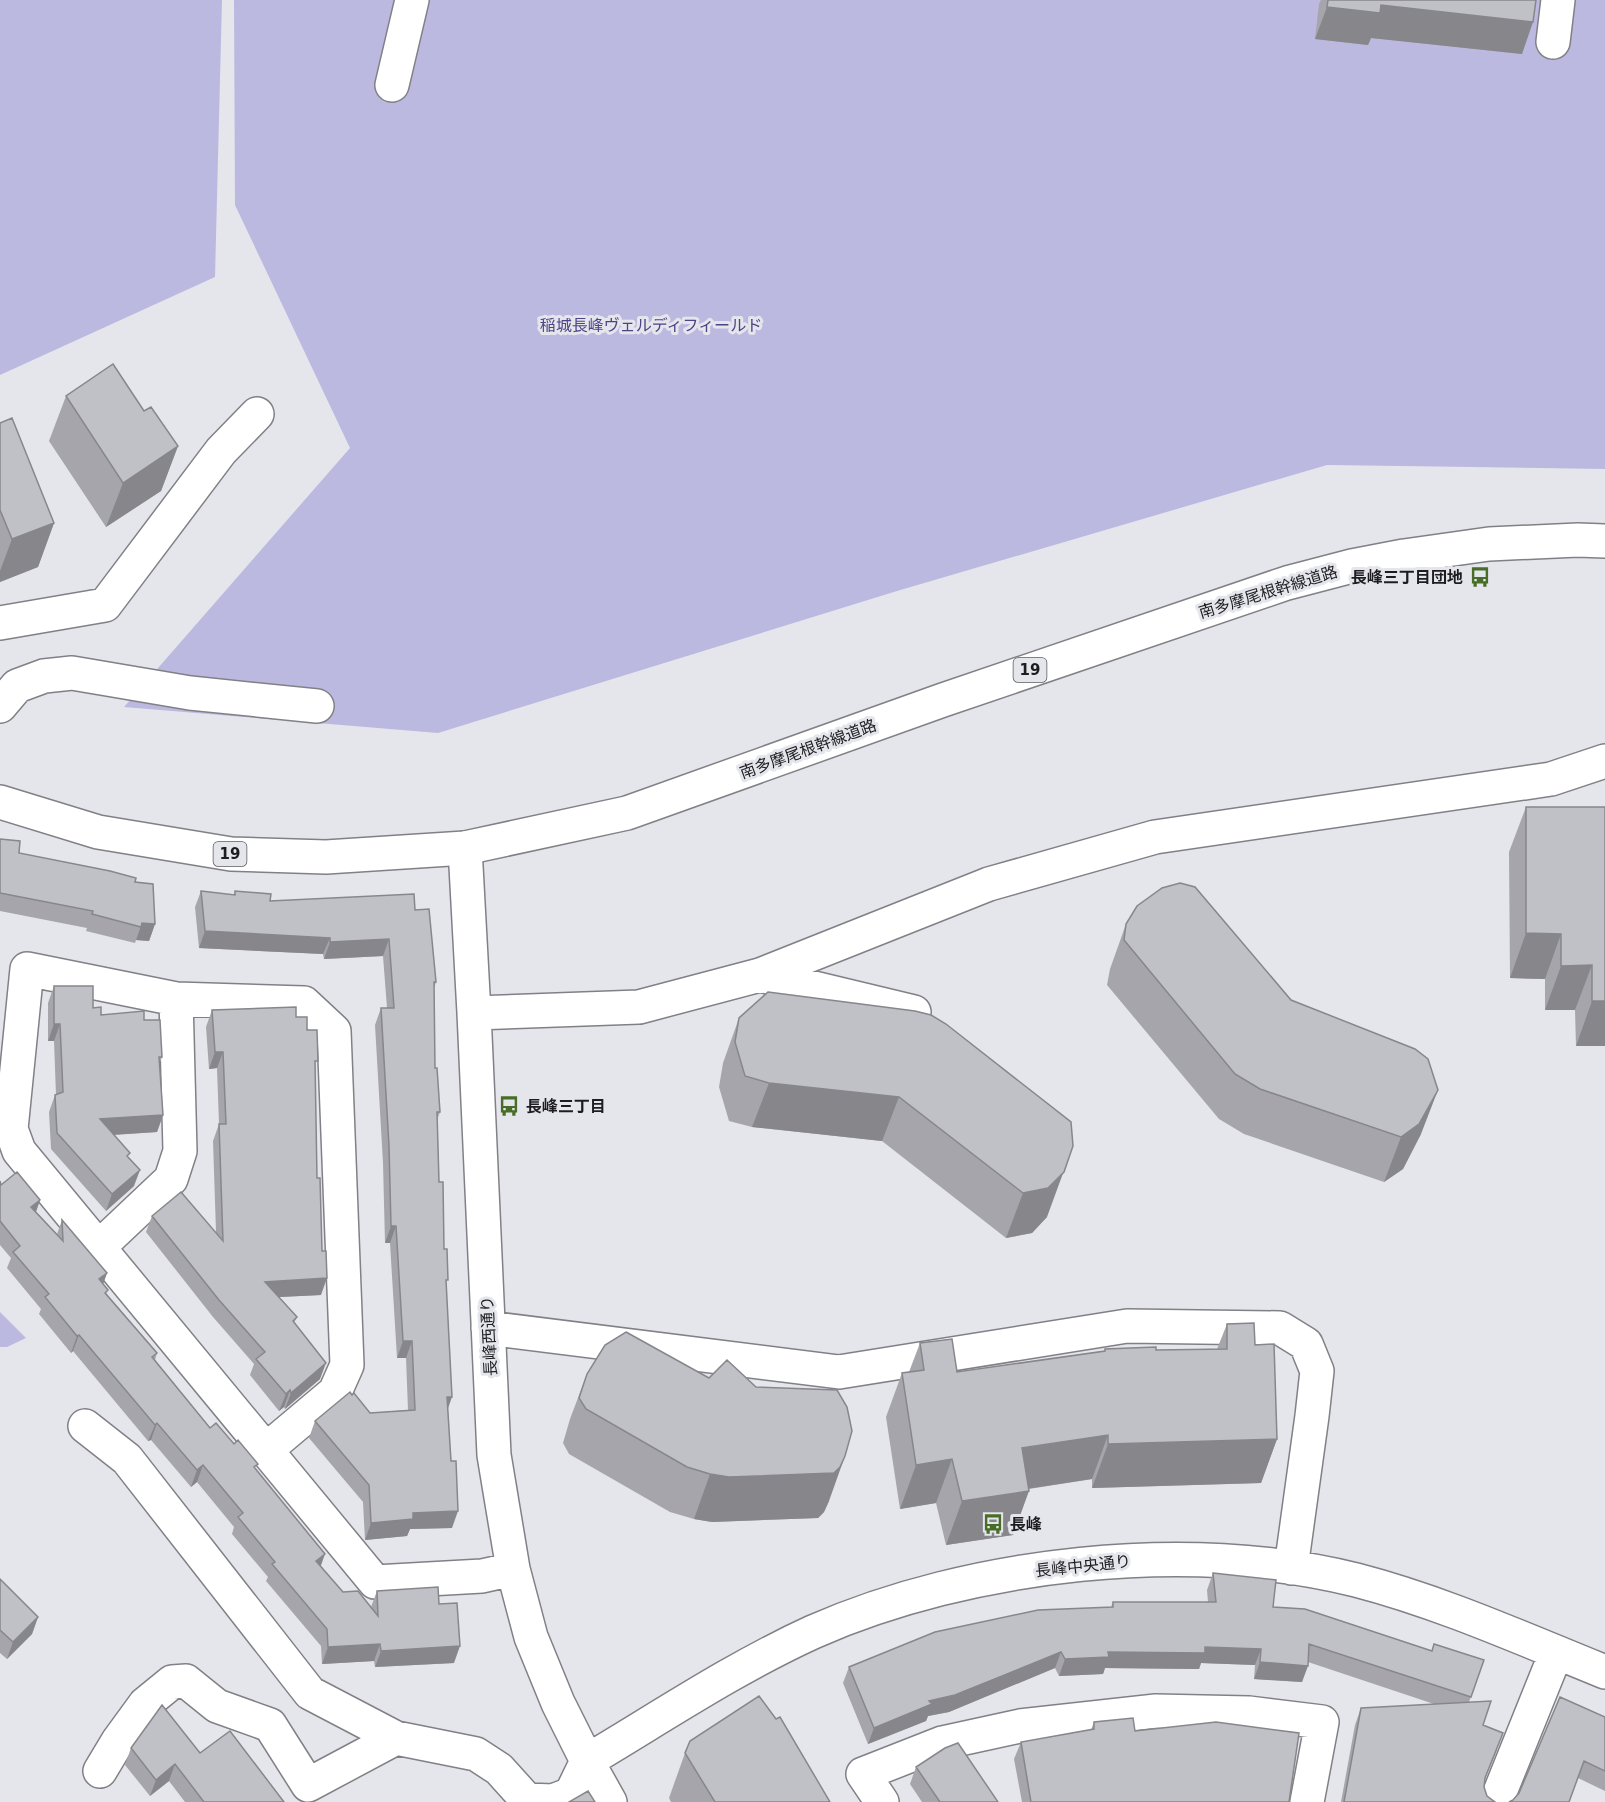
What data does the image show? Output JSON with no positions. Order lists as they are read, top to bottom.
{
  "streets": {
    "street": [
      "南多摩尾根幹線道路",
      "19",
      "長峰西通り",
      "長峰中央通り"
    ]
  },
  "crossings": [
    ["南多摩尾根幹線道路", "長峰西通り"],
    ["長峰西通り", "長峰中央通り"]
  ],
  "parks": ["稲城長峰ヴェルディフィールド"],
  "places": {
    "bus stop": ["長峰三丁目団地", "長峰三丁目", "長峰"]
  }
}
